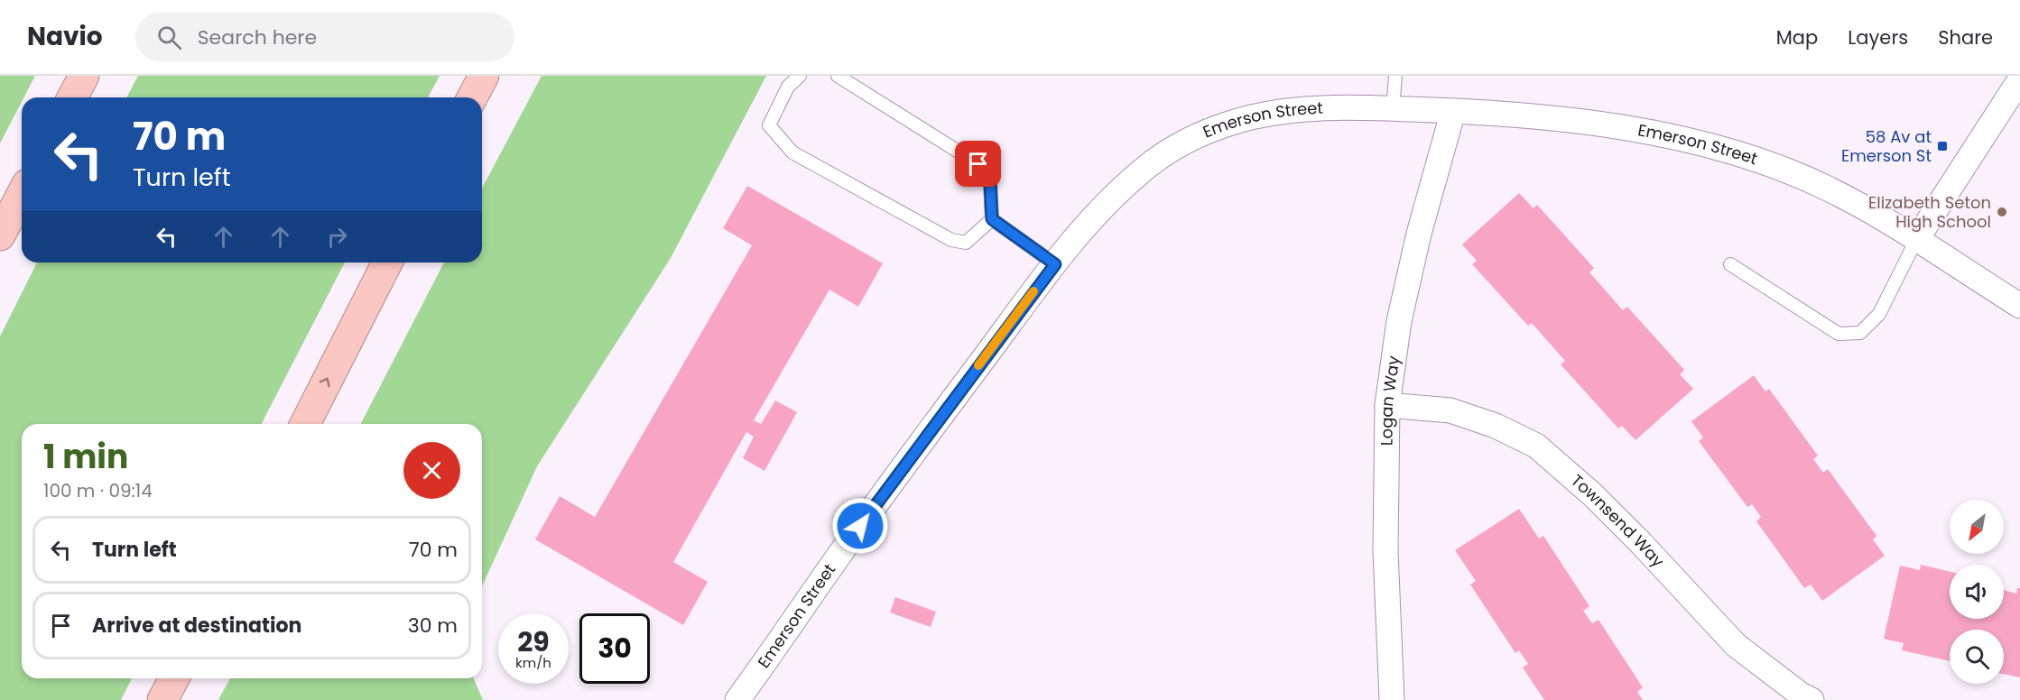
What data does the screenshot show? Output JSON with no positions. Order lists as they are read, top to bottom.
{
  "streets": {
    "street": ["Emerson Street", "Logan Way", "Townsend Way"]
  },
  "crossings": [
    ["Emerson Street", "Logan Way"],
    ["Logan Way", "Townsend Way"]
  ],
  "places": {
    "transit": ["58 Av at Emerson St"],
    "other": ["Elizabeth Seton High School"]
  },
  "north": "bottom left",
  "page": {
    "header": "Navio",
    "search": "Search here",
    "nav": ["Map", "Layers", "Share"],
    "turn": ["70 m", "Turn left"],
    "heading": ["1 min", "100 m · 09:14"],
    "list": [
      {
        "name": "Turn left",
        "value": "70 m"
      },
      {
        "name": "Arrive at destination",
        "value": "30 m"
      }
    ],
    "speed": "29 km/h",
    "limit": "30"
  }
}
